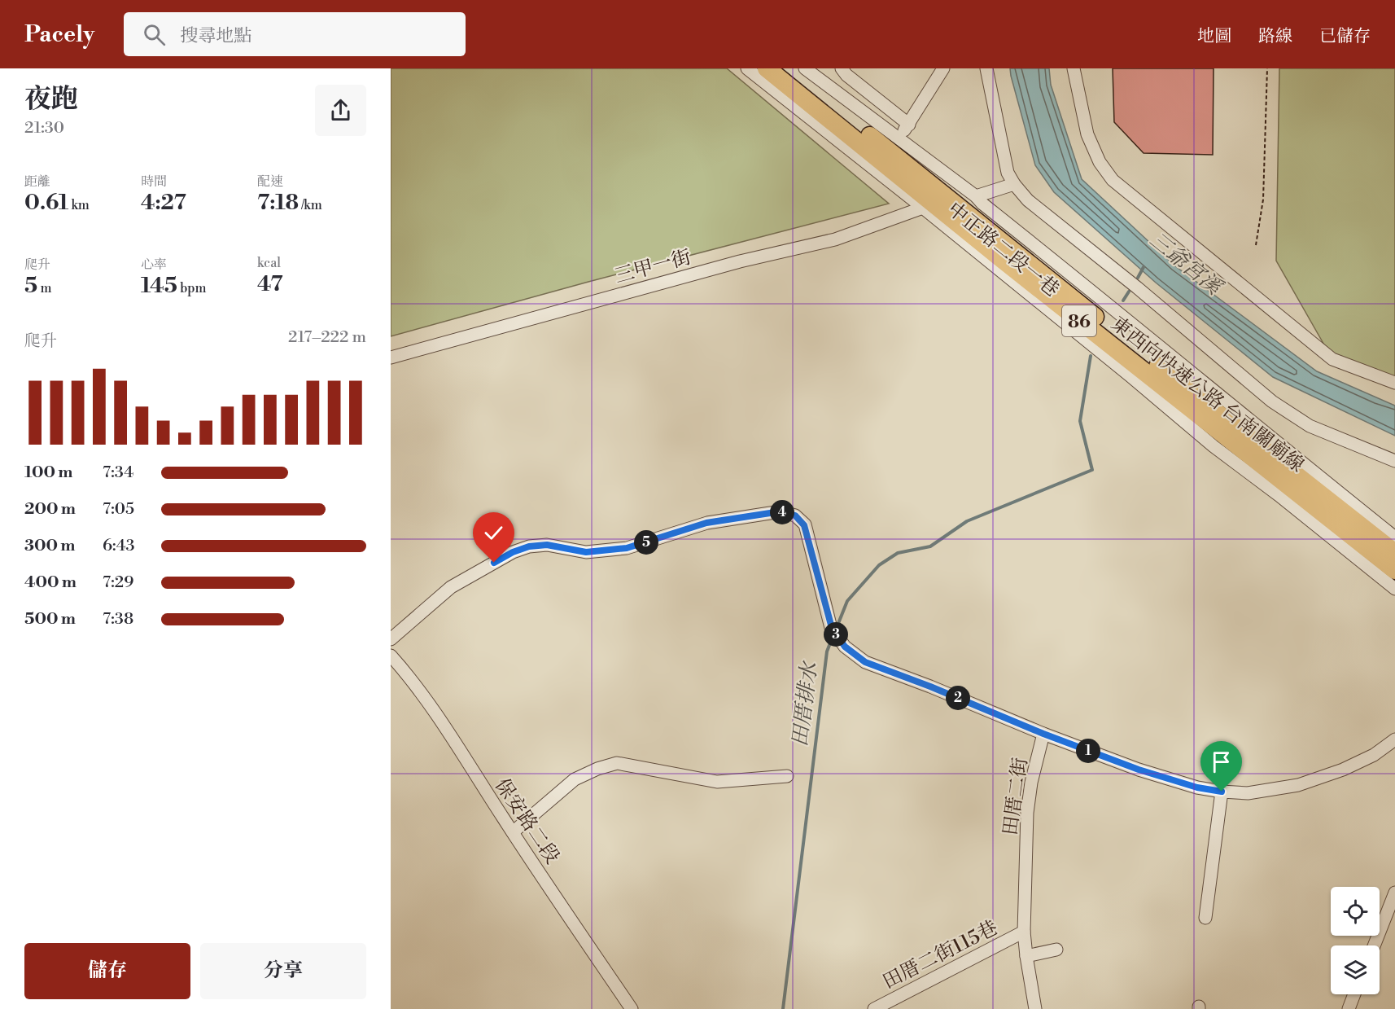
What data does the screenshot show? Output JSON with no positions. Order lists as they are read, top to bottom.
{
  "streets": {
    "highway": ["86", "東西向快速公路 台南關廟線"],
    "street": [
      "中正路二段一巷",
      "三甲一街",
      "田厝二街",
      "保安路二段",
      "田厝二街115巷"
    ]
  },
  "crossings": [
    ["中正路二段一巷", "三甲一街"],
    ["田厝二街", "田厝二街115巷"]
  ],
  "water": ["三爺宮溪", "田厝排水"],
  "page": {
    "header": "Pacely",
    "search": "搜尋地點",
    "nav": ["地圖", "路線", "已儲存"],
    "heading": ["夜跑", "21:30"],
    "stats": [
      ["距離", "0.61 km"],
      ["時間", "4:27"],
      ["配速", "7:18 /km"],
      ["爬升", "5 m"],
      ["心率", "145 bpm"],
      ["kcal", "47"]
    ],
    "chart": ["爬升", "217–222 m"],
    "list": [
      {
        "name": "100 m",
        "note": "7:34"
      },
      {
        "name": "200 m",
        "note": "7:05"
      },
      {
        "name": "300 m",
        "note": "6:43"
      },
      {
        "name": "400 m",
        "note": "7:29"
      },
      {
        "name": "500 m",
        "note": "7:38"
      }
    ],
    "pins": [
      "4",
      "5",
      "3",
      "2",
      "1"
    ],
    "buttons": ["儲存", "分享"]
  }
}
